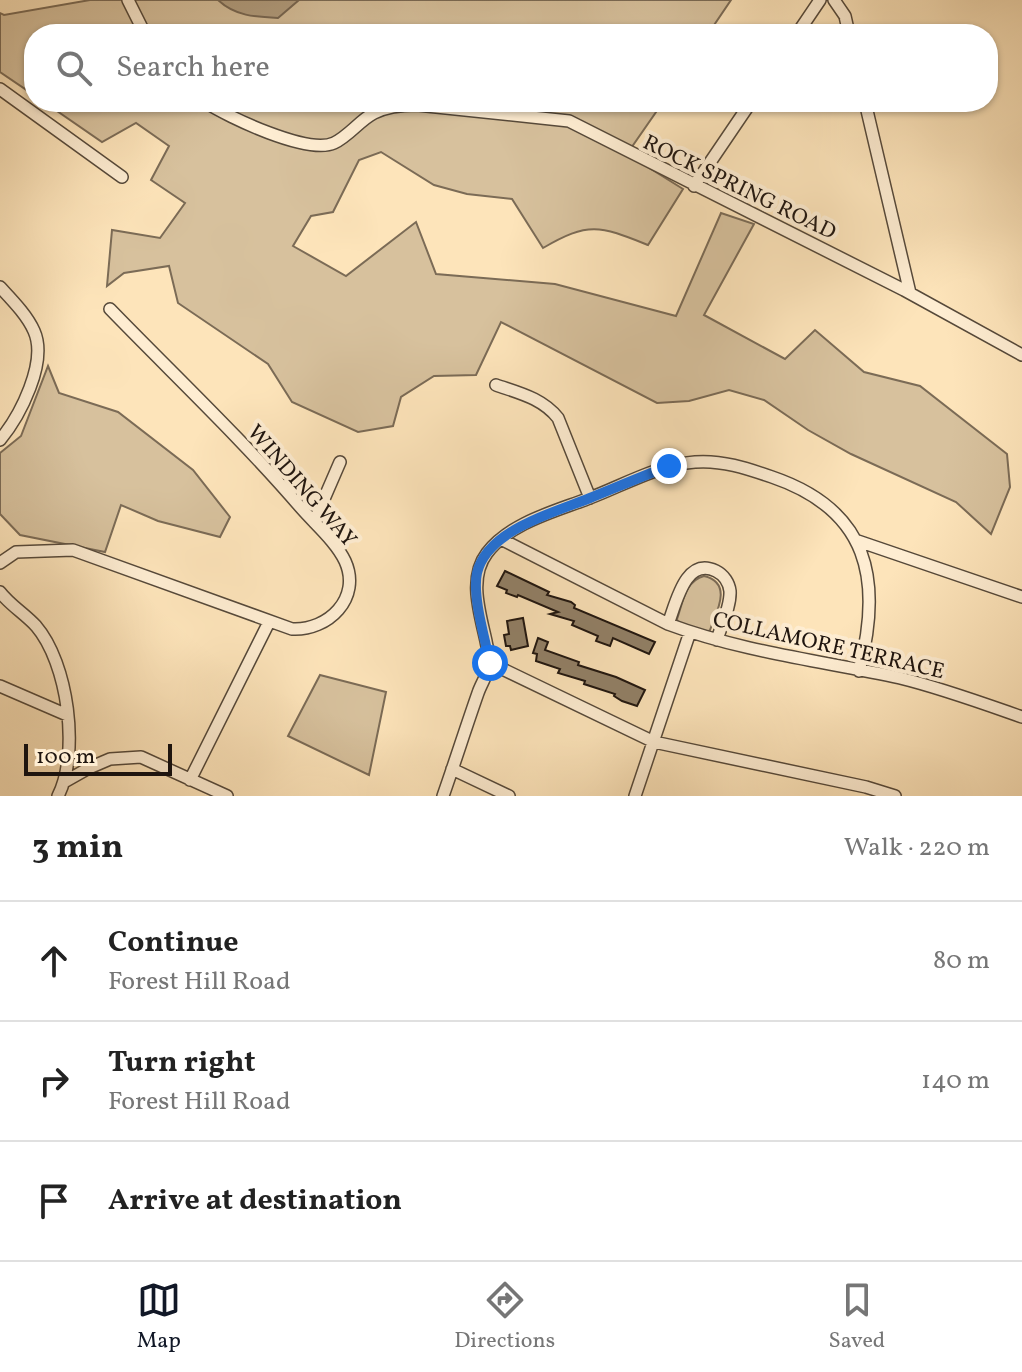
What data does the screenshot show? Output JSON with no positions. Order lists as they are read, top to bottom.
{
  "streets": {
    "street": ["ROCK SPRING ROAD", "WINDING WAY", "COLLAMORE TERRACE"]
  },
  "scale_bar": "100 m",
  "page": {
    "search": "Search here",
    "scale": "100 m",
    "heading": ["3 min", "Walk · 220 m"],
    "list": [
      ["Continue", "Forest Hill Road", "80 m"],
      ["Turn right", "Forest Hill Road", "140 m"],
      "Arrive at destination"
    ],
    "nav": ["Map", "Directions", "Saved"]
  }
}
